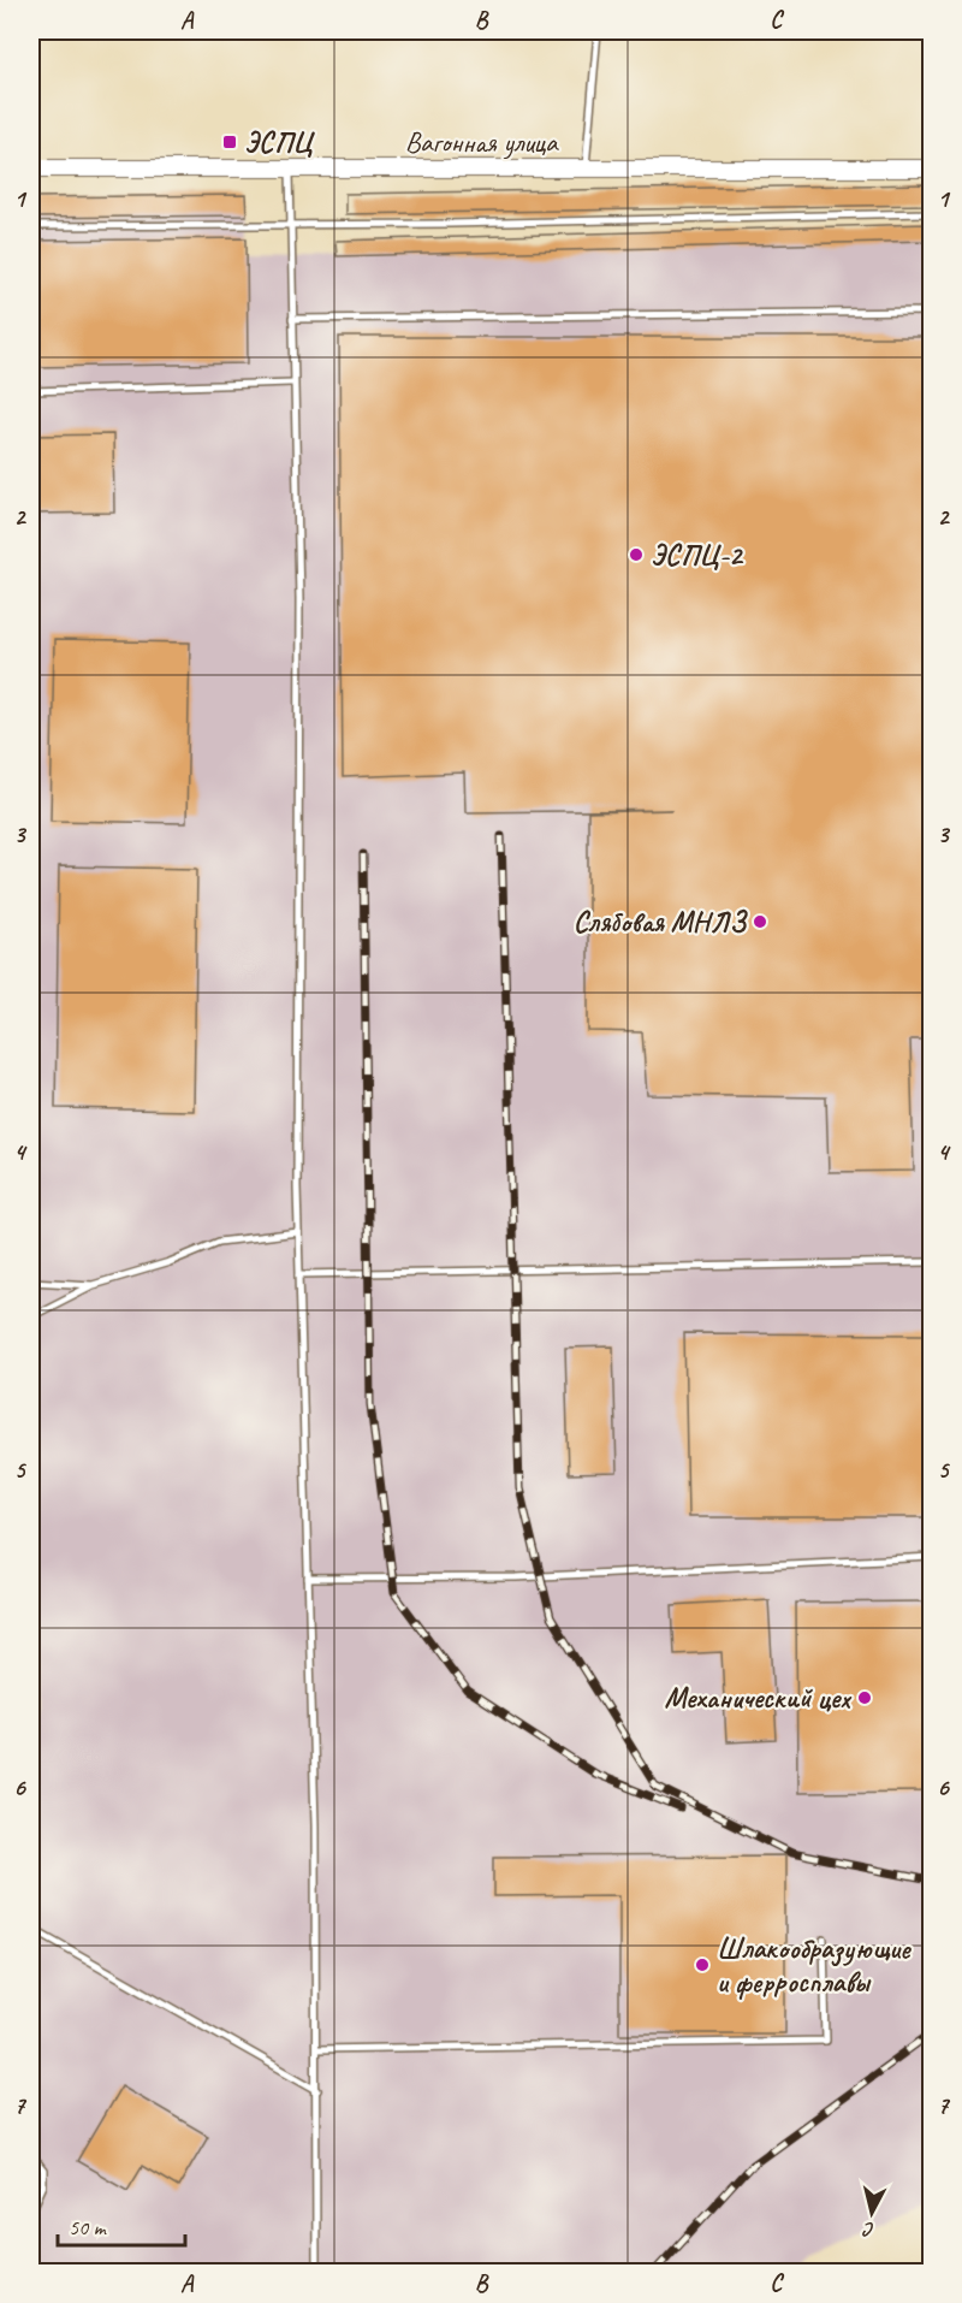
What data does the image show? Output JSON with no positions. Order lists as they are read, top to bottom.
{
  "streets": {
    "street": ["Вагонная улица"]
  },
  "places": {
    "transit": ["ЭСПЦ"],
    "other": [
      "ЭСПЦ-2",
      "Слябовая МНЛЗ",
      "Механический цех",
      "Шлакообразующие и ферросплавы"
    ]
  },
  "scale_bar": "50 m",
  "north": "bottom",
  "grid": {
    "columns": ["A", "B", "C"],
    "rows": [
      "1",
      "2",
      "3",
      "4",
      "5",
      "6",
      "7"
    ]
  }
}
